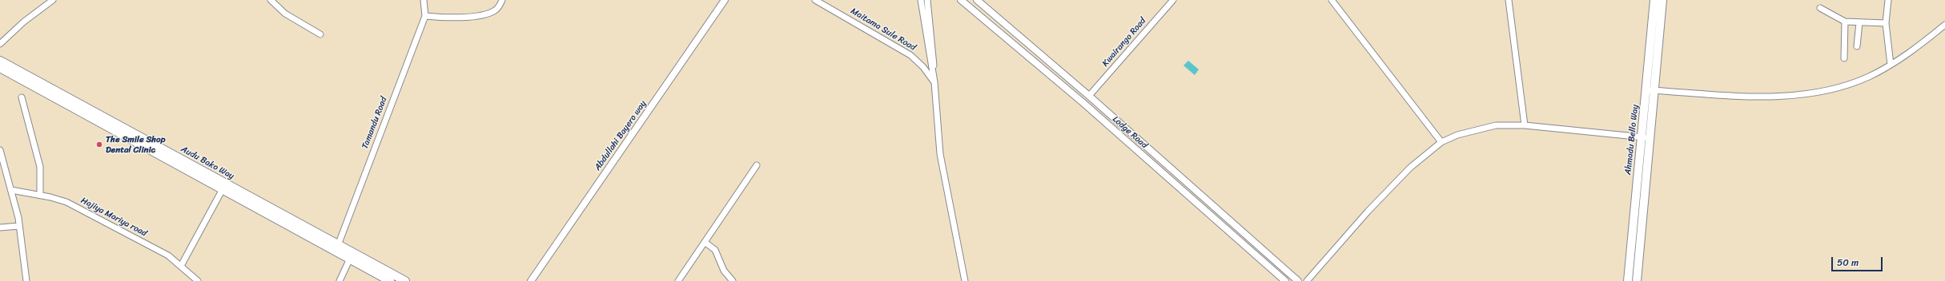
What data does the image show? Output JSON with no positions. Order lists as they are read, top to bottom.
{
  "streets": {
    "main road": ["Ahmadu Bello Way", "Audu Bako Way"],
    "street": [
      "Maitama Sule Road",
      "Kwairango Road",
      "Tamandu Road",
      "Lodge Road",
      "Abdullahi Bayero way",
      "Hajiya Mariya road"
    ]
  },
  "crossings": [
    ["Kwairango Road", "Lodge Road"],
    ["Tamandu Road", "Audu Bako Way"]
  ],
  "places": ["The Smile Shop Dental Clinic"],
  "scale_bar": "50 m"
}
